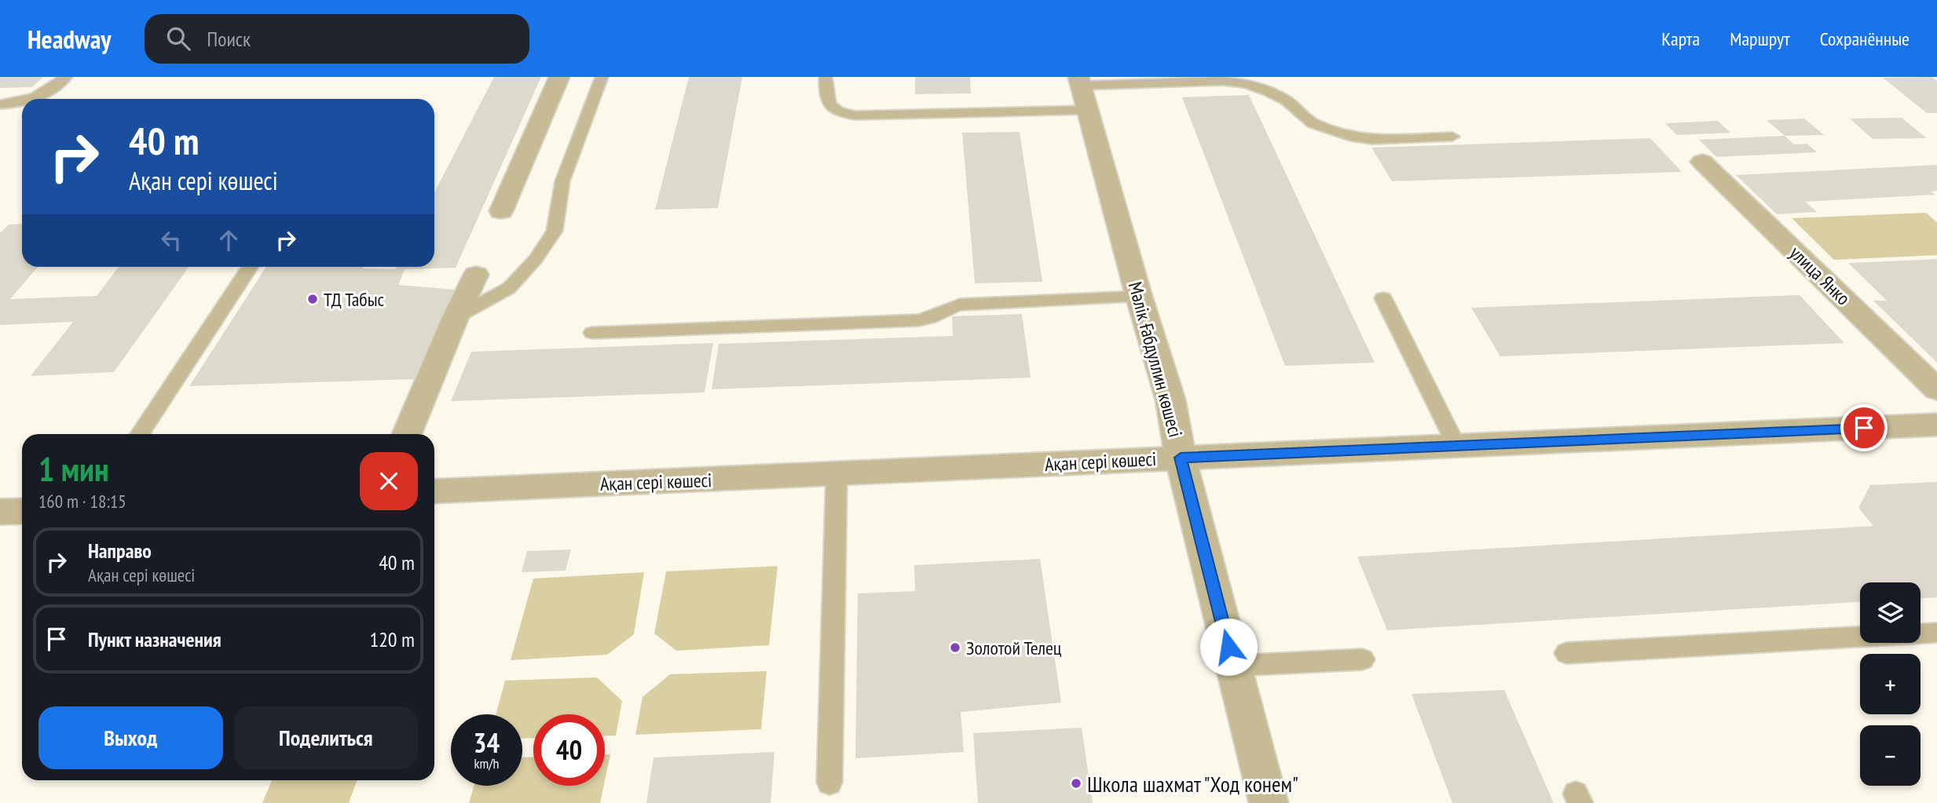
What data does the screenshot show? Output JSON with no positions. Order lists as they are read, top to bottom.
{
  "streets": {
    "street": ["улица Янко", "Мәлік Ғабдуллин көшесі", "Ақан сері көшесі"]
  },
  "crossings": [
    ["Мәлік Ғабдуллин көшесі", "Ақан сері көшесі"]
  ],
  "places": ["ТД Табыс", "Золотой Телец", "Школа шахмат \"Ход конем\""],
  "page": {
    "header": "Headway",
    "search": "Поиск",
    "nav": ["Карта", "Маршрут", "Сохранённые"],
    "turn": ["40 m", "Ақан сері көшесі"],
    "heading": ["1 мин", "160 m · 18:15"],
    "list": [
      {
        "name": "Направо",
        "note": "Ақан сері көшесі",
        "value": "40 m"
      },
      {
        "name": "Пункт назначения",
        "value": "120 m"
      }
    ],
    "map_buttons": ["+", "−"],
    "buttons": ["Выход", "Поделиться"],
    "speed": "34 km/h",
    "limit": "40"
  }
}
